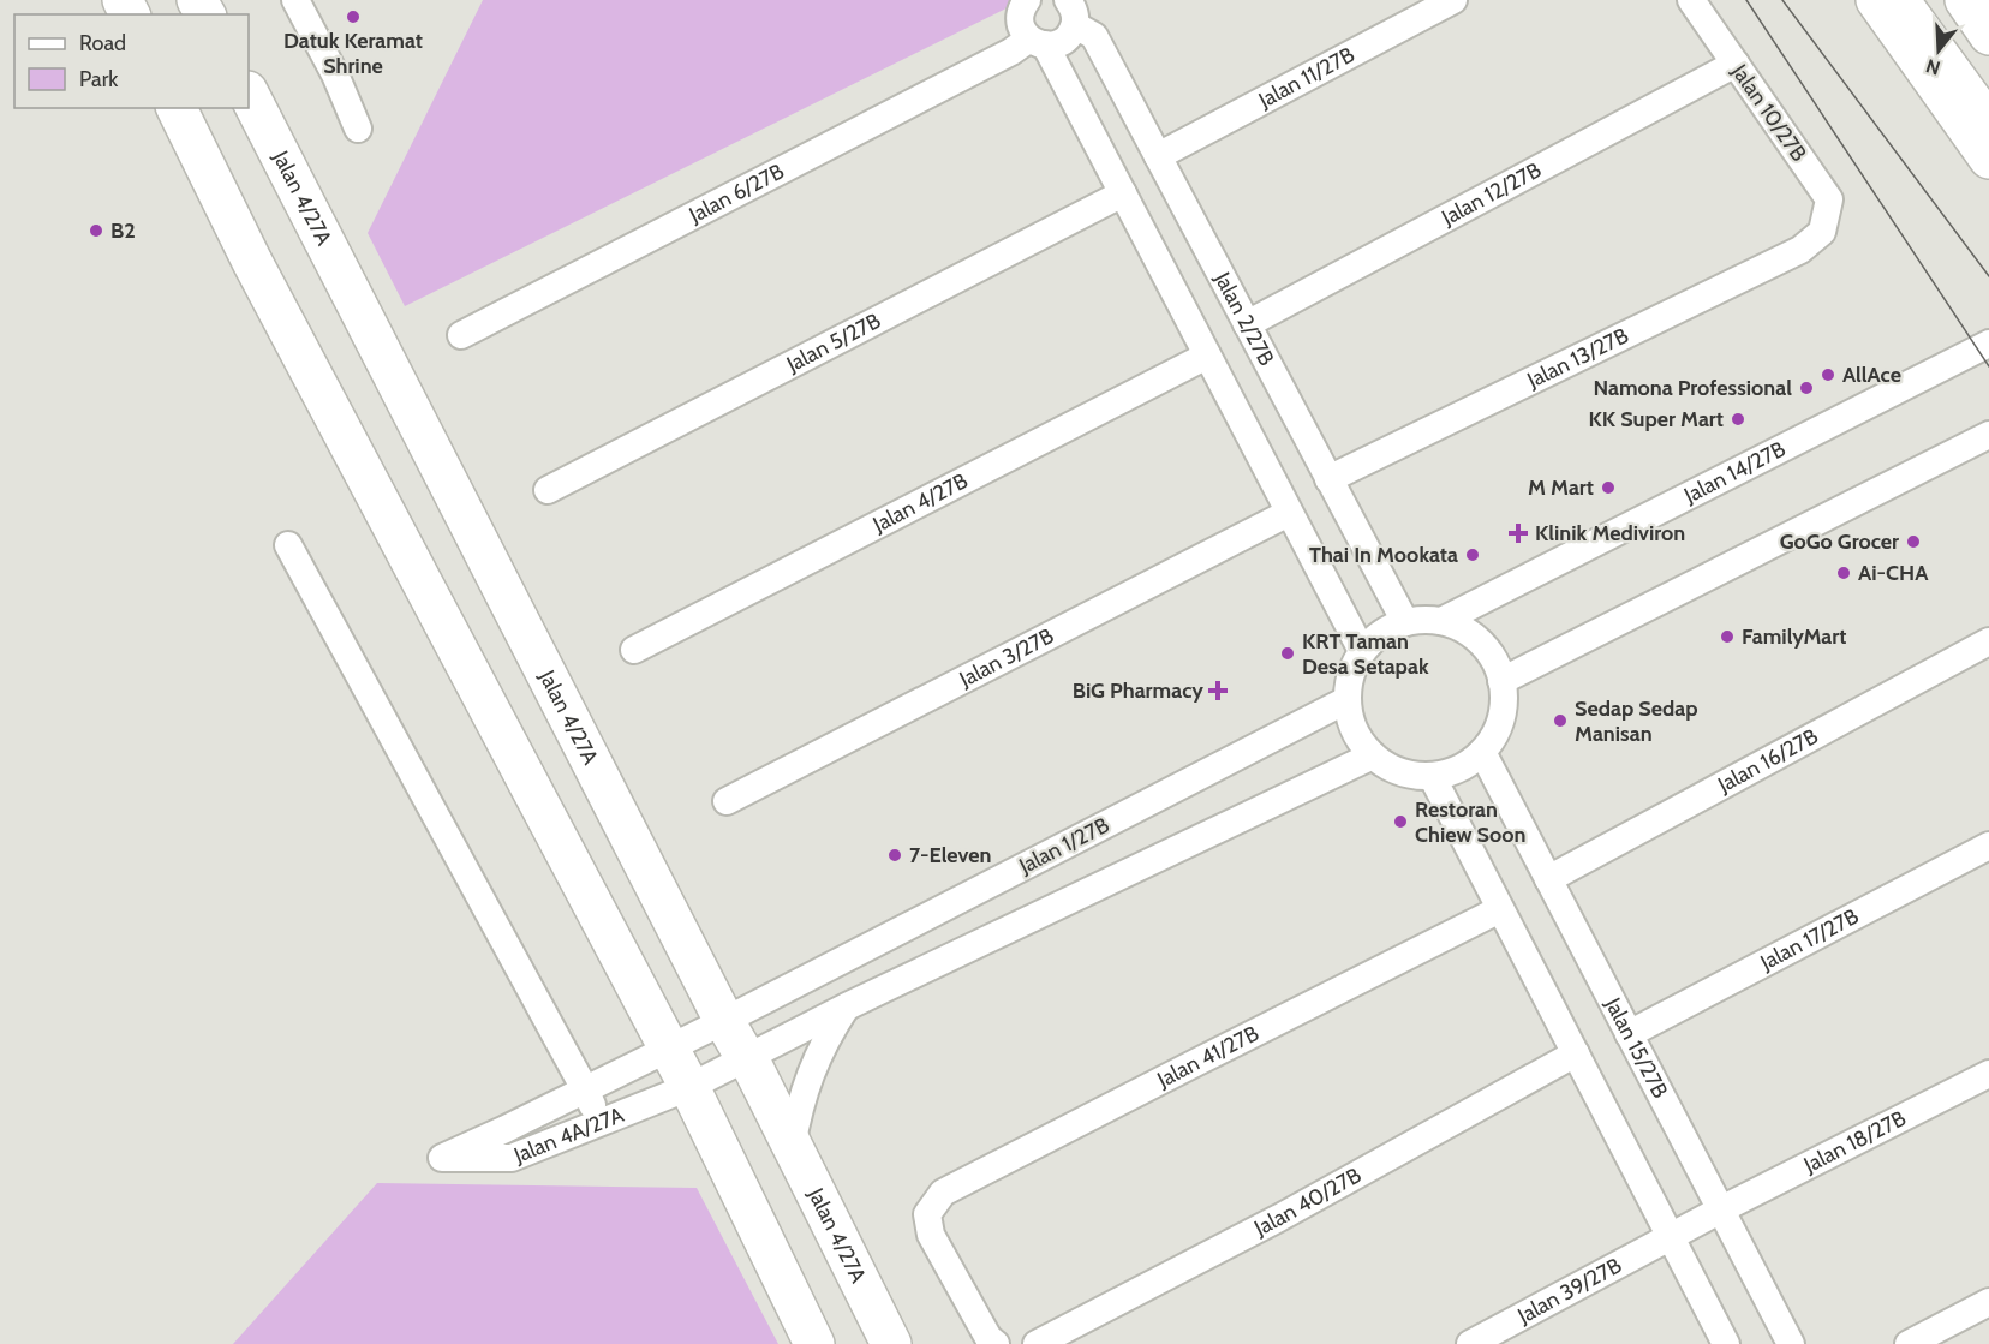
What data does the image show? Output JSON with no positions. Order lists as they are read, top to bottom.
{
  "streets": {
    "main road": ["Jalan 4/27A"],
    "street": [
      "Jalan 11/27B",
      "Jalan 10/27B",
      "Jalan 6/27B",
      "Jalan 12/27B",
      "Jalan 2/27B",
      "Jalan 5/27B",
      "Jalan 13/27B",
      "Jalan 14/27B",
      "Jalan 4/27B",
      "Jalan 3/27B",
      "Jalan 16/27B",
      "Jalan 1/27B",
      "Jalan 17/27B",
      "Jalan 15/27B",
      "Jalan 41/27B",
      "Jalan 4A/27A",
      "Jalan 18/27B",
      "Jalan 40/27B",
      "Jalan 39/27B"
    ]
  },
  "crossings": [
    ["Jalan 11/27B", "Jalan 2/27B"],
    ["Jalan 10/27B", "Jalan 12/27B"],
    ["Jalan 10/27B", "Jalan 13/27B"],
    ["Jalan 6/27B", "Jalan 2/27B"],
    ["Jalan 12/27B", "Jalan 2/27B"],
    ["Jalan 4/27A", "Jalan 1/27B"],
    ["Jalan 2/27B", "Jalan 13/27B"],
    ["Jalan 2/27B", "Jalan 14/27B"],
    ["Jalan 2/27B", "Jalan 1/27B"],
    ["Jalan 2/27B", "Jalan 15/27B"],
    ["Jalan 14/27B", "Jalan 1/27B"],
    ["Jalan 14/27B", "Jalan 15/27B"],
    ["Jalan 16/27B", "Jalan 15/27B"],
    ["Jalan 1/27B", "Jalan 15/27B"],
    ["Jalan 1/27B", "Jalan 4A/27A"],
    ["Jalan 17/27B", "Jalan 15/27B"],
    ["Jalan 15/27B", "Jalan 18/27B"],
    ["Jalan 18/27B", "Jalan 39/27B"]
  ],
  "places": {
    "other": [
      "Datuk Keramat Shrine",
      "B2",
      "AllAce",
      "Namona Professional",
      "KK Super Mart",
      "M Mart",
      "GoGo Grocer",
      "Thai In Mookata",
      "Ai-CHA",
      "FamilyMart",
      "KRT Taman Desa Setapak",
      "Sedap Sedap Manisan",
      "Restoran Chiew Soon",
      "7-Eleven"
    ],
    "health": ["Klinik Mediviron", "BiG Pharmacy"]
  },
  "legend": ["Road", "Park"],
  "north": "bottom"
}
